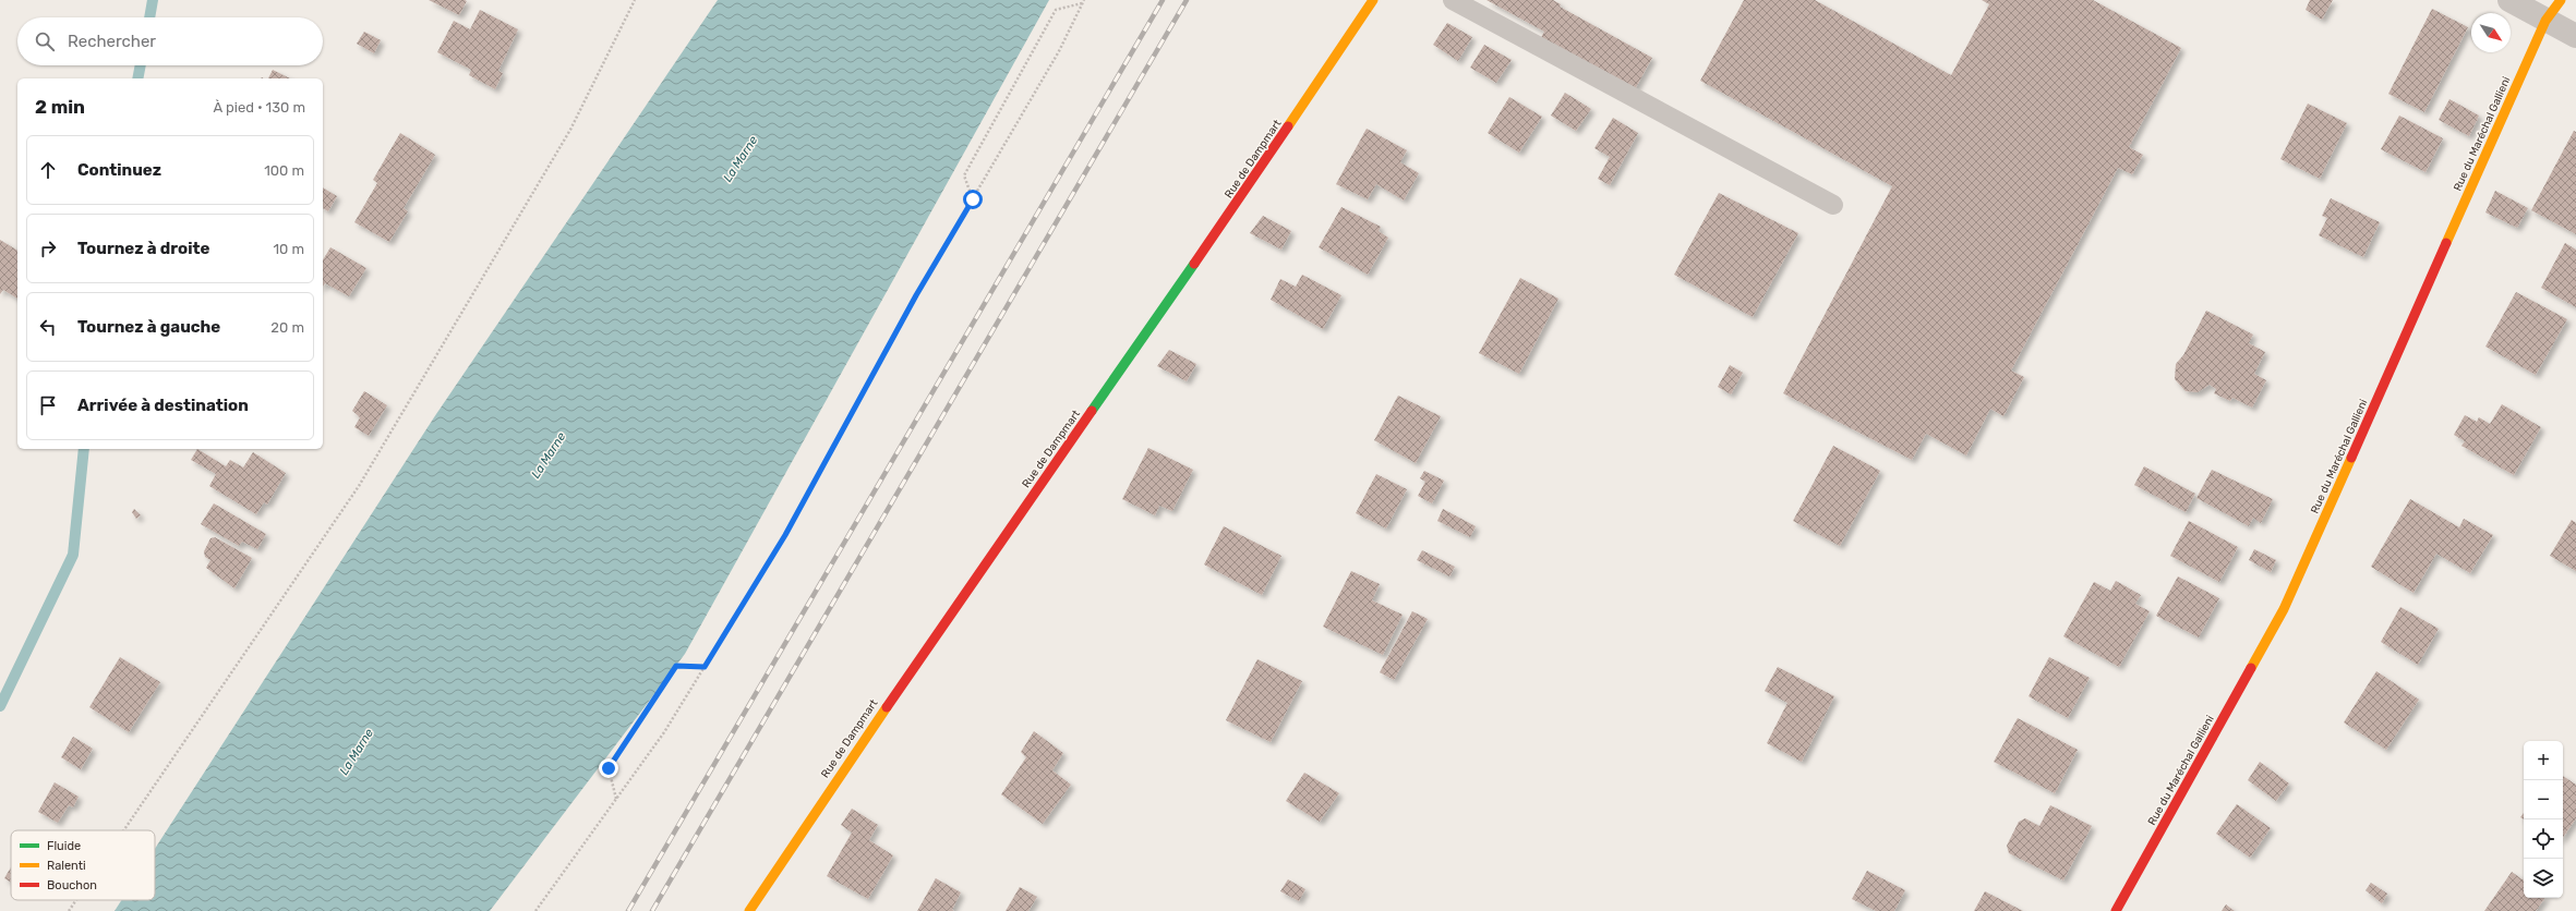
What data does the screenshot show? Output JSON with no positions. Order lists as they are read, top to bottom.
{
  "streets": {
    "street": ["Rue du Maréchal Gallieni", "Rue de Dampmart"]
  },
  "water": ["La Marne"],
  "legend": ["Fluide", "Ralenti", "Bouchon"],
  "north": "bottom right",
  "page": {
    "search": "Rechercher",
    "heading": ["2 min", "À pied · 130 m"],
    "list": [
      ["Continuez", "100 m"],
      ["Tournez à droite", "10 m"],
      ["Tournez à gauche", "20 m"],
      "Arrivée à destination"
    ],
    "map_buttons": ["+", "−"]
  }
}
